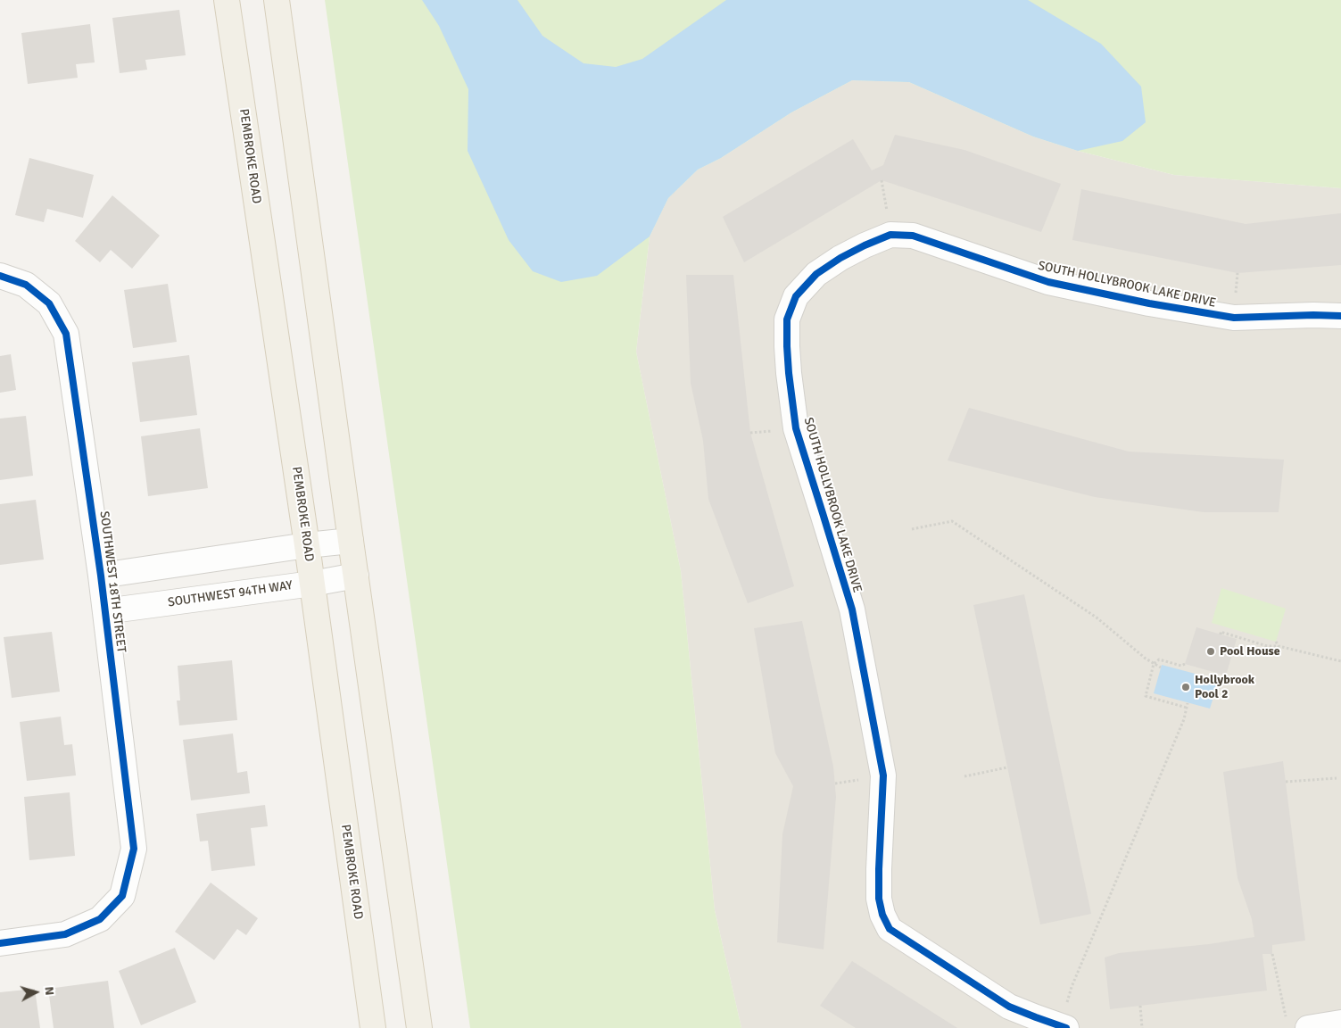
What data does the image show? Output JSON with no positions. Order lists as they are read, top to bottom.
{
  "streets": {
    "main road": ["PEMBROKE ROAD"],
    "street": ["SOUTH HOLLYBROOK LAKE DRIVE", "SOUTHWEST 18TH STREET", "SOUTHWEST 94TH WAY"]
  },
  "crossings": [
    ["PEMBROKE ROAD", "SOUTHWEST 94TH WAY"],
    ["SOUTHWEST 18TH STREET", "SOUTHWEST 94TH WAY"]
  ],
  "places": ["Pool House", "Hollybrook Pool 2"],
  "north": "right"
}
